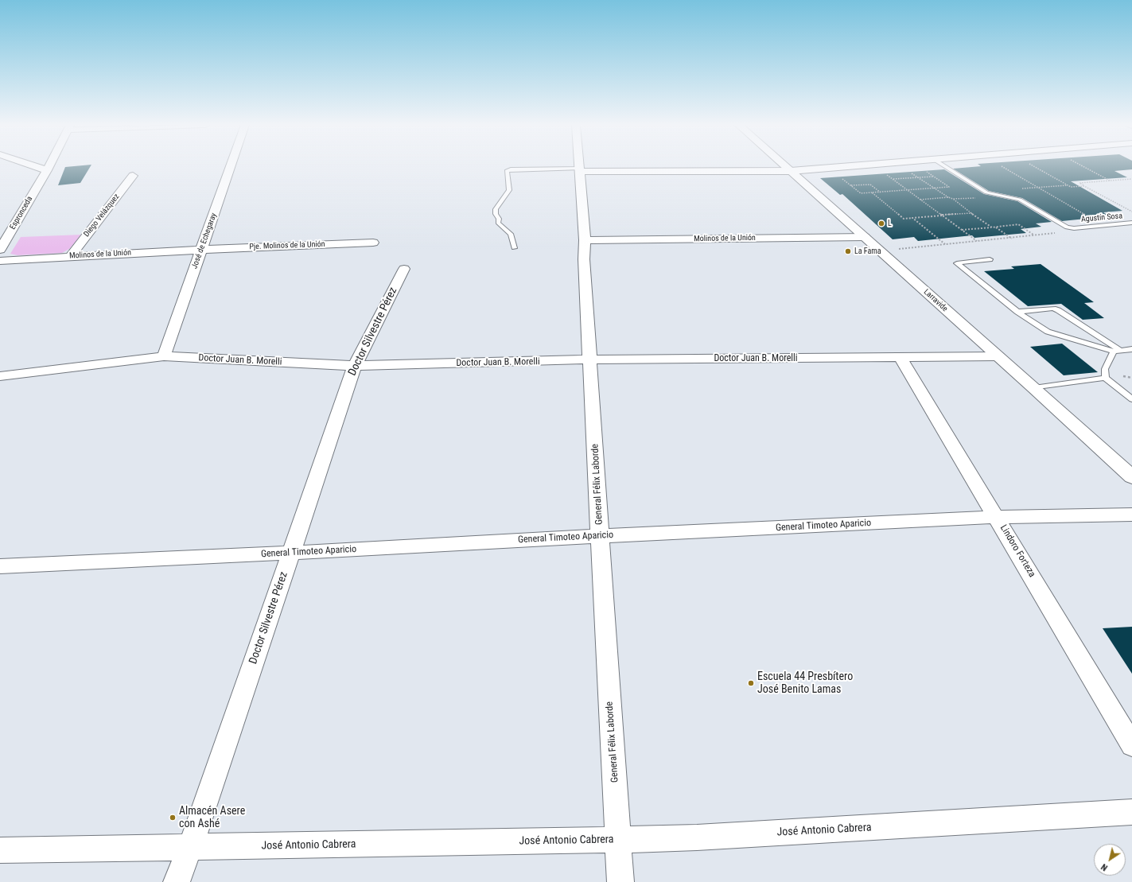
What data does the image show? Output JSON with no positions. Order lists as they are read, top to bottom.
{
  "streets": {
    "street": [
      "Espronceda",
      "Diego Velázquez",
      "Molinos de la Unión",
      "José de Echegaray",
      "Pje. Molinos de la Unión",
      "Larravide",
      "Doctor Silvestre Pérez",
      "Doctor Juan B. Morelli",
      "General Félix Laborde",
      "General Timoteo Aparicio",
      "Lindoro Forteza",
      "José Antonio Cabrera"
    ],
    "lane": ["Agustín Sosa"]
  },
  "crossings": [
    ["Diego Velázquez", "Molinos de la Unión"],
    ["Molinos de la Unión", "José de Echegaray"],
    ["Molinos de la Unión", "Pje. Molinos de la Unión"],
    ["Molinos de la Unión", "Larravide"],
    ["Molinos de la Unión", "General Félix Laborde"],
    ["José de Echegaray", "Pje. Molinos de la Unión"],
    ["José de Echegaray", "Doctor Juan B. Morelli"],
    ["Larravide", "Doctor Juan B. Morelli"],
    ["Doctor Silvestre Pérez", "Doctor Juan B. Morelli"],
    ["Doctor Silvestre Pérez", "General Timoteo Aparicio"],
    ["Doctor Silvestre Pérez", "José Antonio Cabrera"],
    ["Doctor Juan B. Morelli", "General Félix Laborde"],
    ["Doctor Juan B. Morelli", "Lindoro Forteza"],
    ["General Félix Laborde", "General Timoteo Aparicio"],
    ["General Félix Laborde", "José Antonio Cabrera"],
    ["General Timoteo Aparicio", "Lindoro Forteza"]
  ],
  "places": [
    "L",
    "La Fama",
    "Escuela 44 Presbítero José Benito Lamas",
    "Almacén Asere con Ashé"
  ],
  "north": "bottom left"
}
